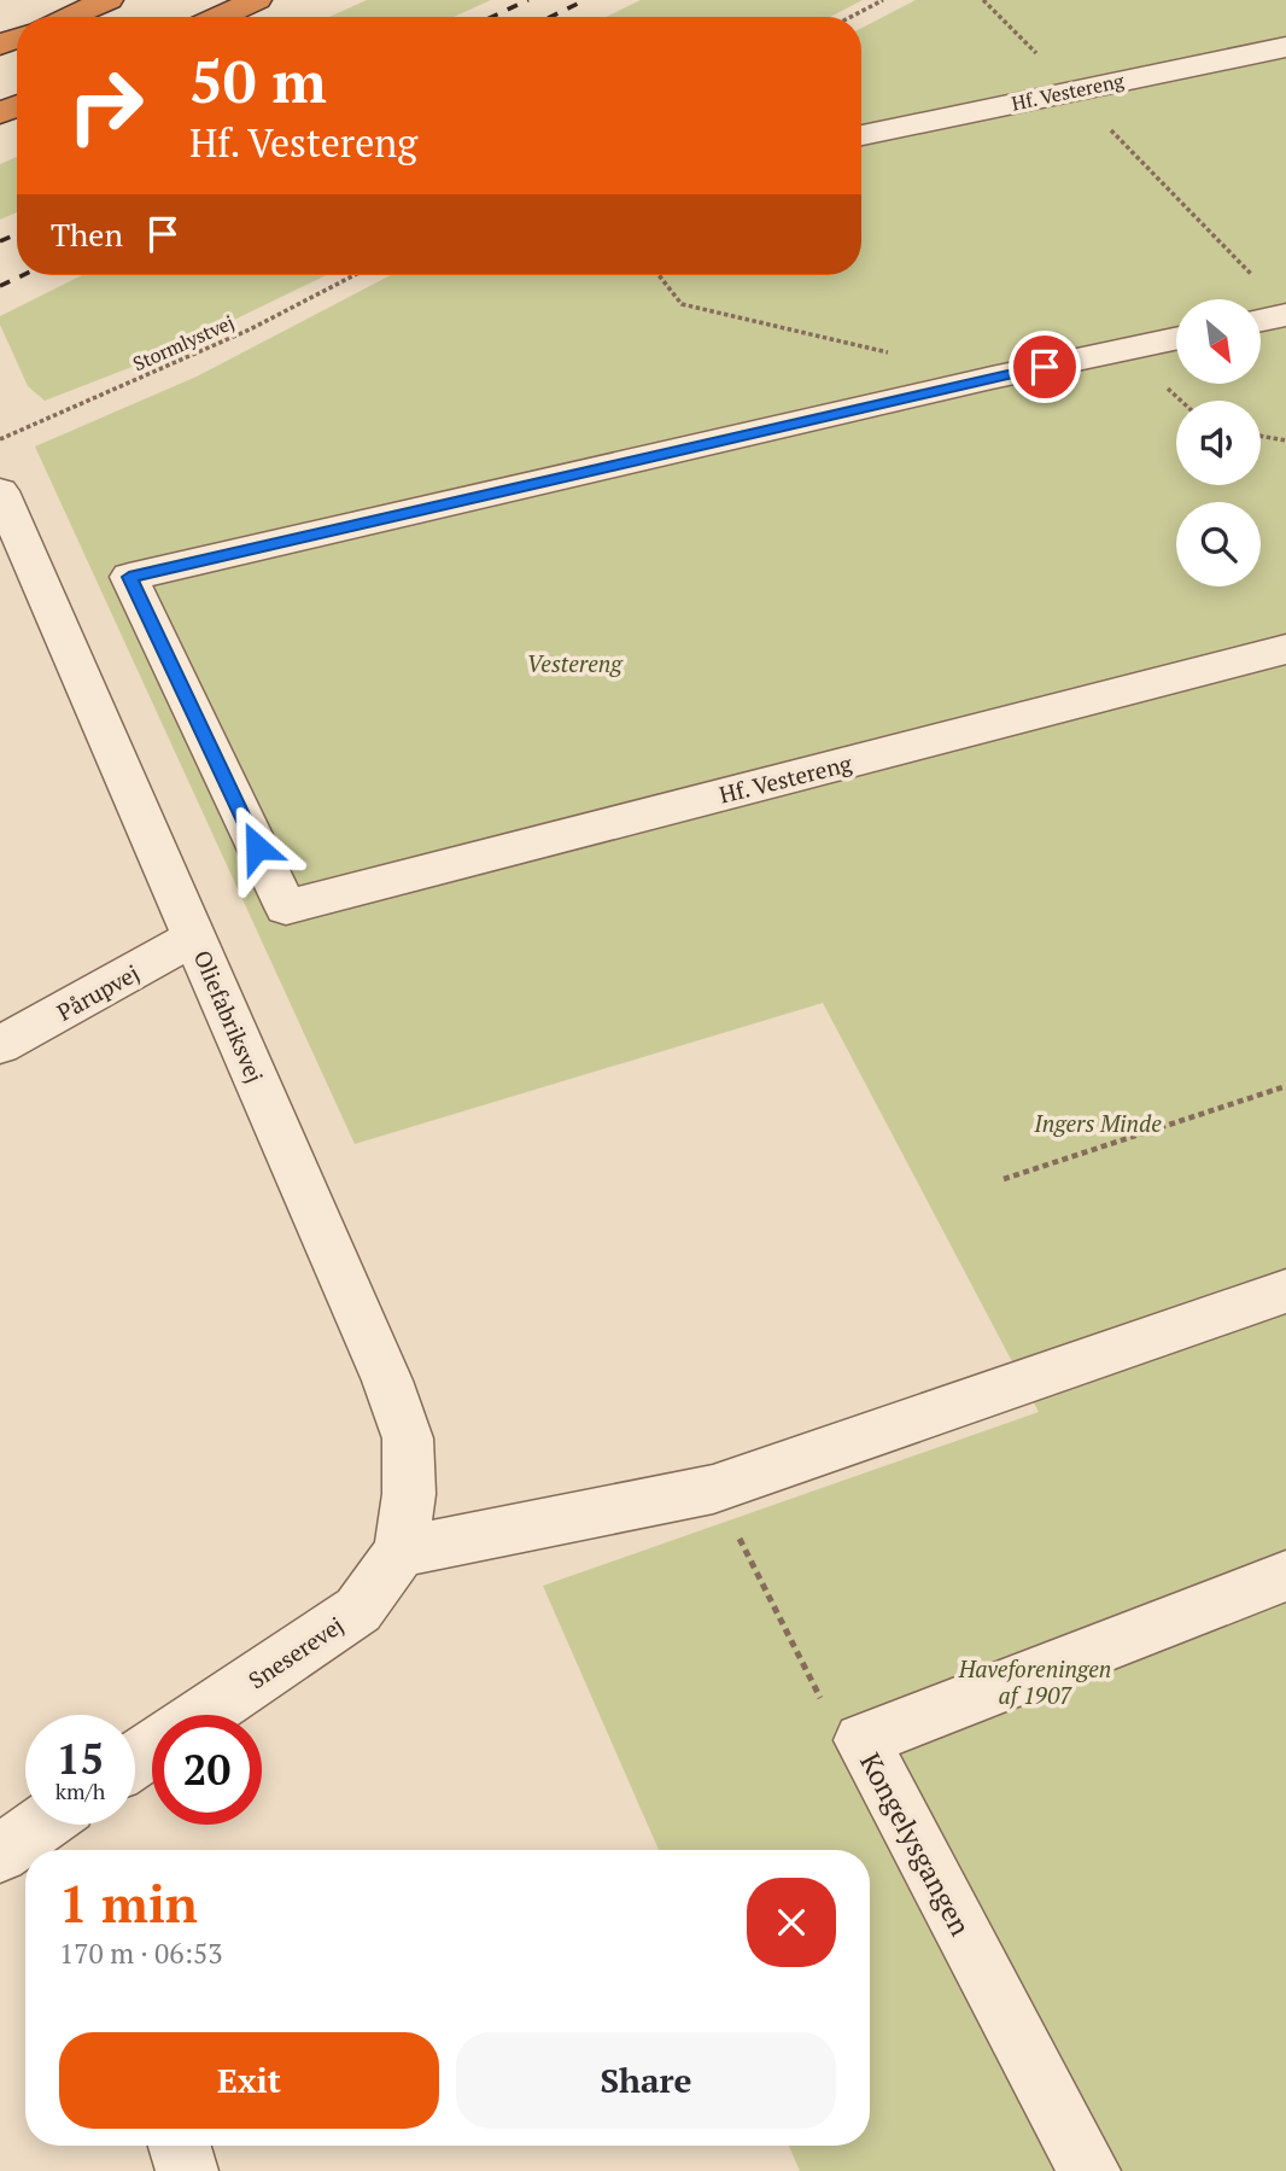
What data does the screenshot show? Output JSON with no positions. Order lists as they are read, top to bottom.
{
  "streets": {
    "street": [
      "Hf. Vestereng",
      "Pårupvej",
      "Oliefabriksvej",
      "Sneserevej",
      "Kongelysgangen"
    ],
    "path": ["Stormlystvej"]
  },
  "crossings": [
    ["Pårupvej", "Oliefabriksvej"],
    ["Oliefabriksvej", "Sneserevej"]
  ],
  "parks": ["Vestereng", "Ingers Minde", "Haveforeningen af 1907"],
  "north": "bottom right",
  "page": {
    "turn": ["50 m", "Hf. Vestereng"],
    "then": "Then",
    "speed": "15 km/h",
    "limit": "20",
    "heading": ["1 min", "170 m · 06:53"],
    "buttons": ["Exit", "Share"]
  }
}
